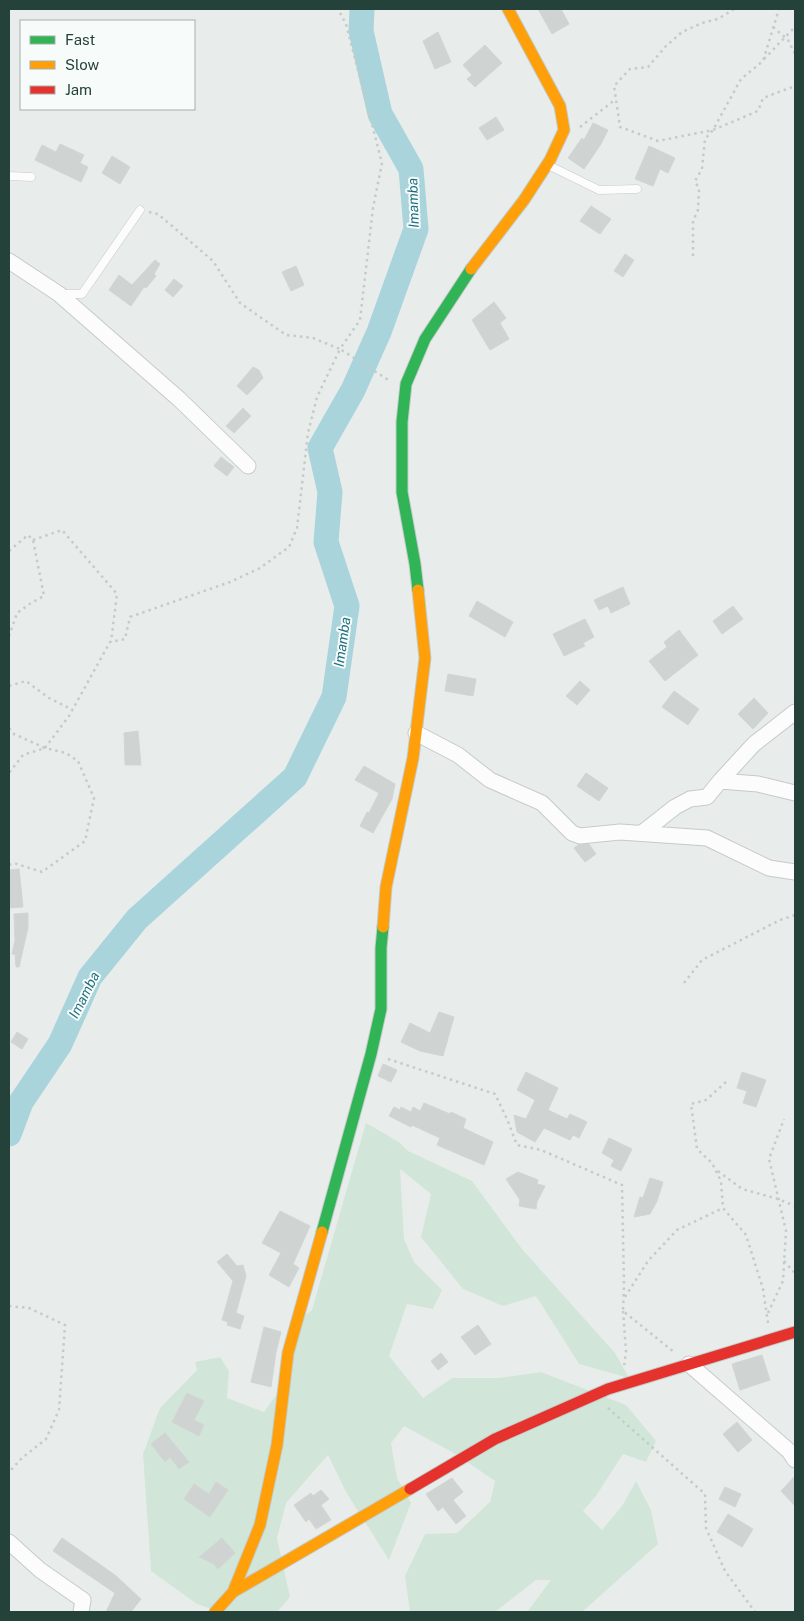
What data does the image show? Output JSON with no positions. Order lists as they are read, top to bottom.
{
  "water": ["Imamba"],
  "legend": ["Fast", "Slow", "Jam"]
}
